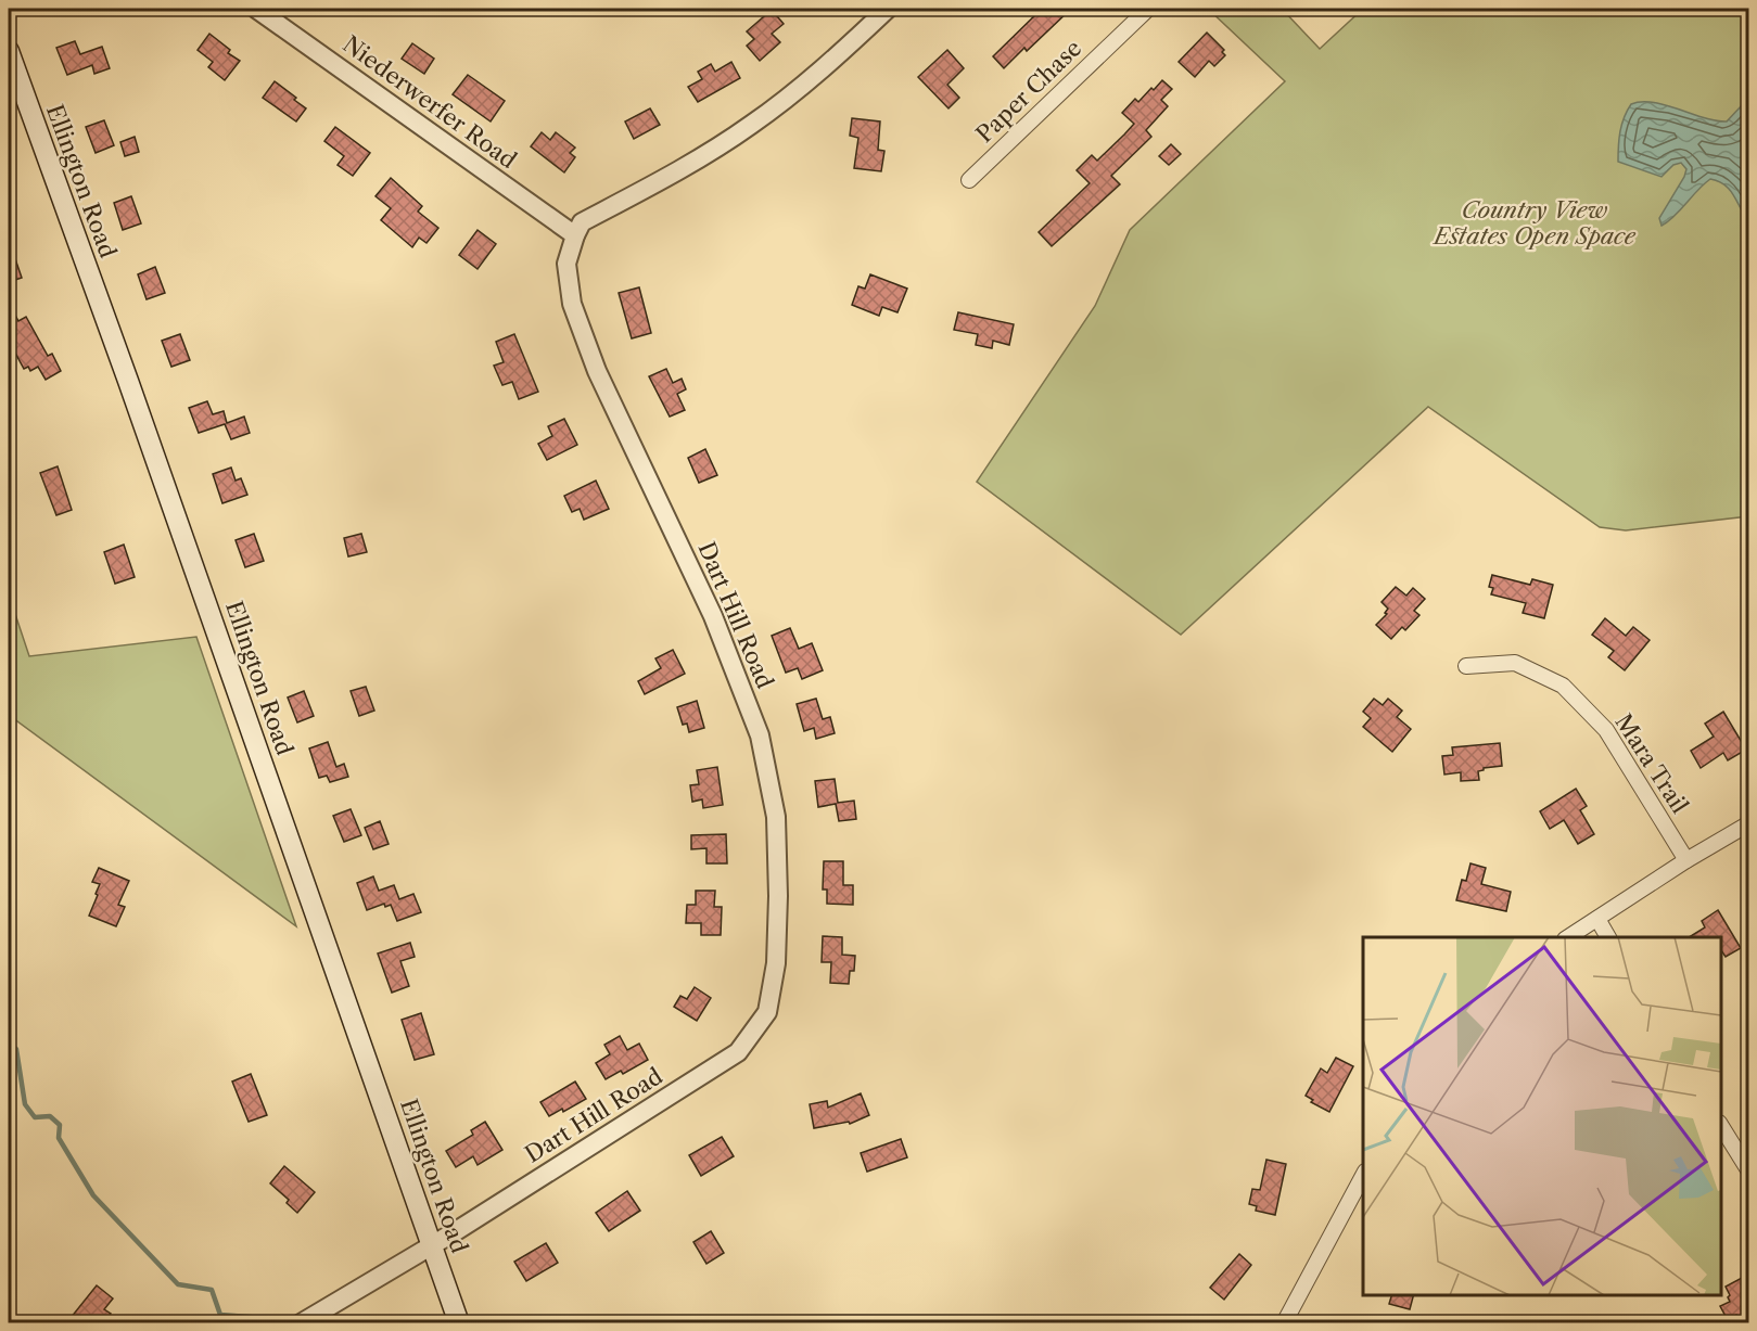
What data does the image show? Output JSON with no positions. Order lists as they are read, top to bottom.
{
  "streets": {
    "main road": ["Ellington Road"],
    "street": [
      "Paper Chase",
      "Niederwerfer Road",
      "Dart Hill Road",
      "Mara Trail"
    ]
  },
  "crossings": [
    ["Niederwerfer Road", "Dart Hill Road"],
    ["Ellington Road", "Dart Hill Road"]
  ],
  "parks": ["Country View Estates Open Space"]
}
